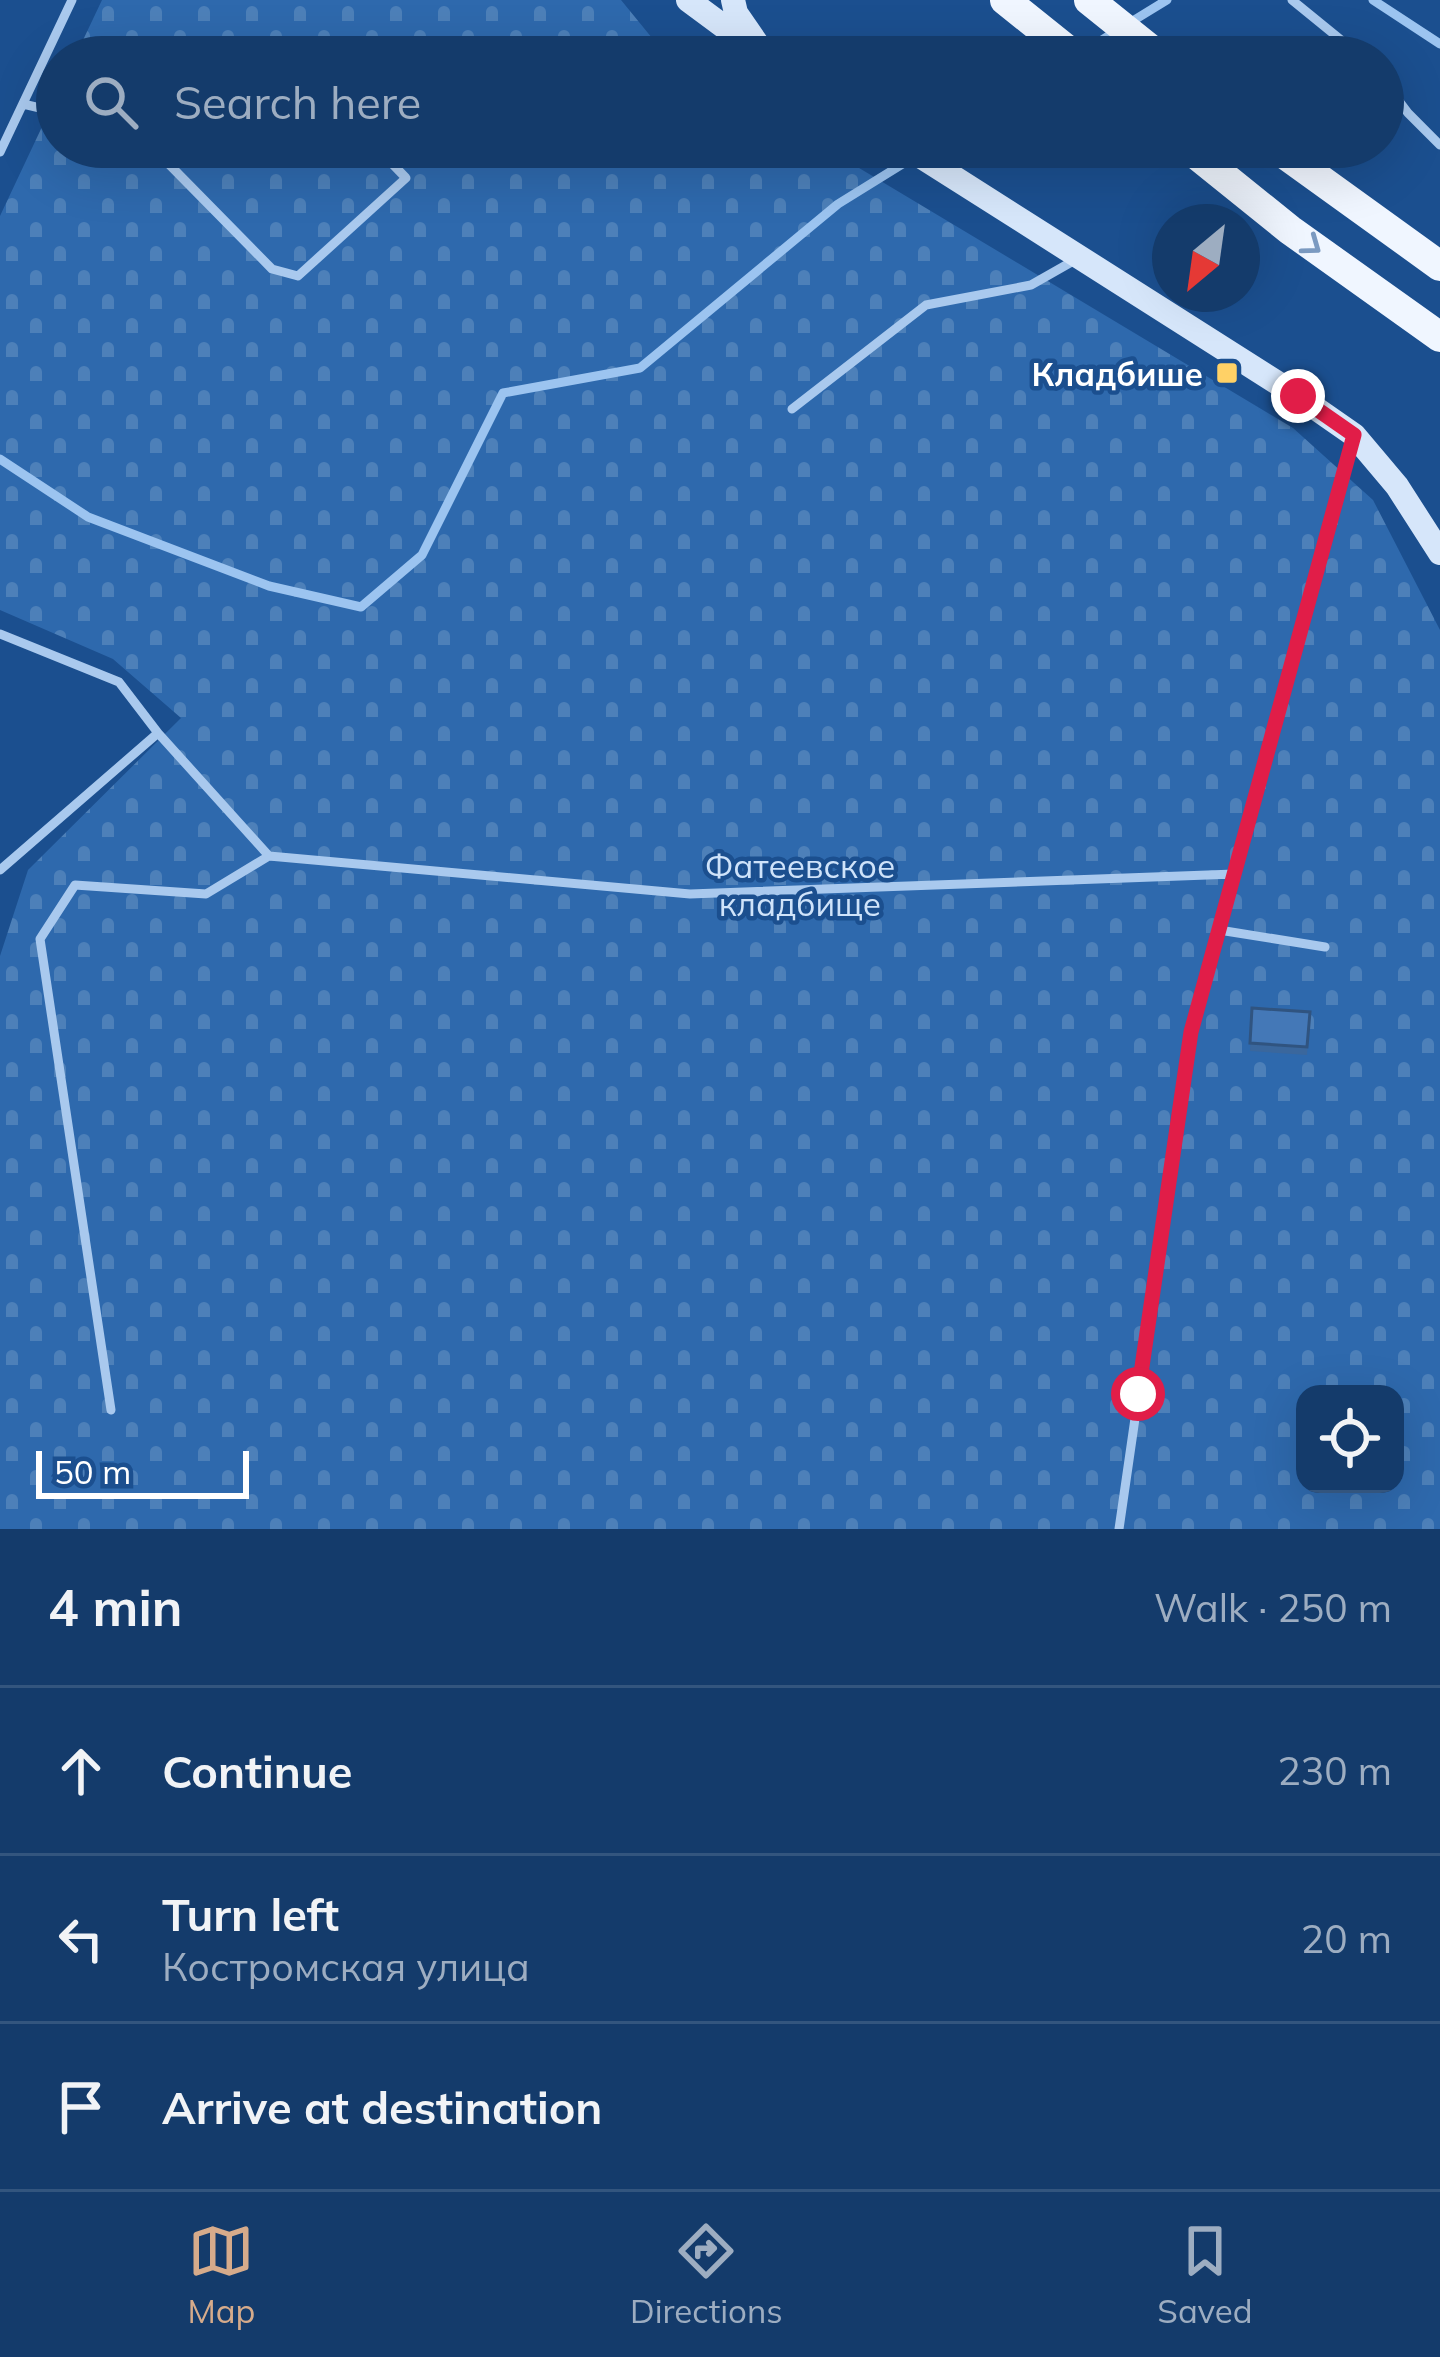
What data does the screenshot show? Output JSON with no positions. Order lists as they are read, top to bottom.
{
  "parks": ["Фатеевское кладбище"],
  "places": {
    "transit": ["Кладбише"]
  },
  "scale_bar": "50 m",
  "north": "bottom left",
  "page": {
    "search": "Search here",
    "scale": "50 m",
    "heading": ["4 min", "Walk · 250 m"],
    "list": [
      ["Continue", "230 m"],
      ["Turn left", "Костромская улица", "20 m"],
      "Arrive at destination"
    ],
    "nav": ["Map", "Directions", "Saved"]
  }
}
